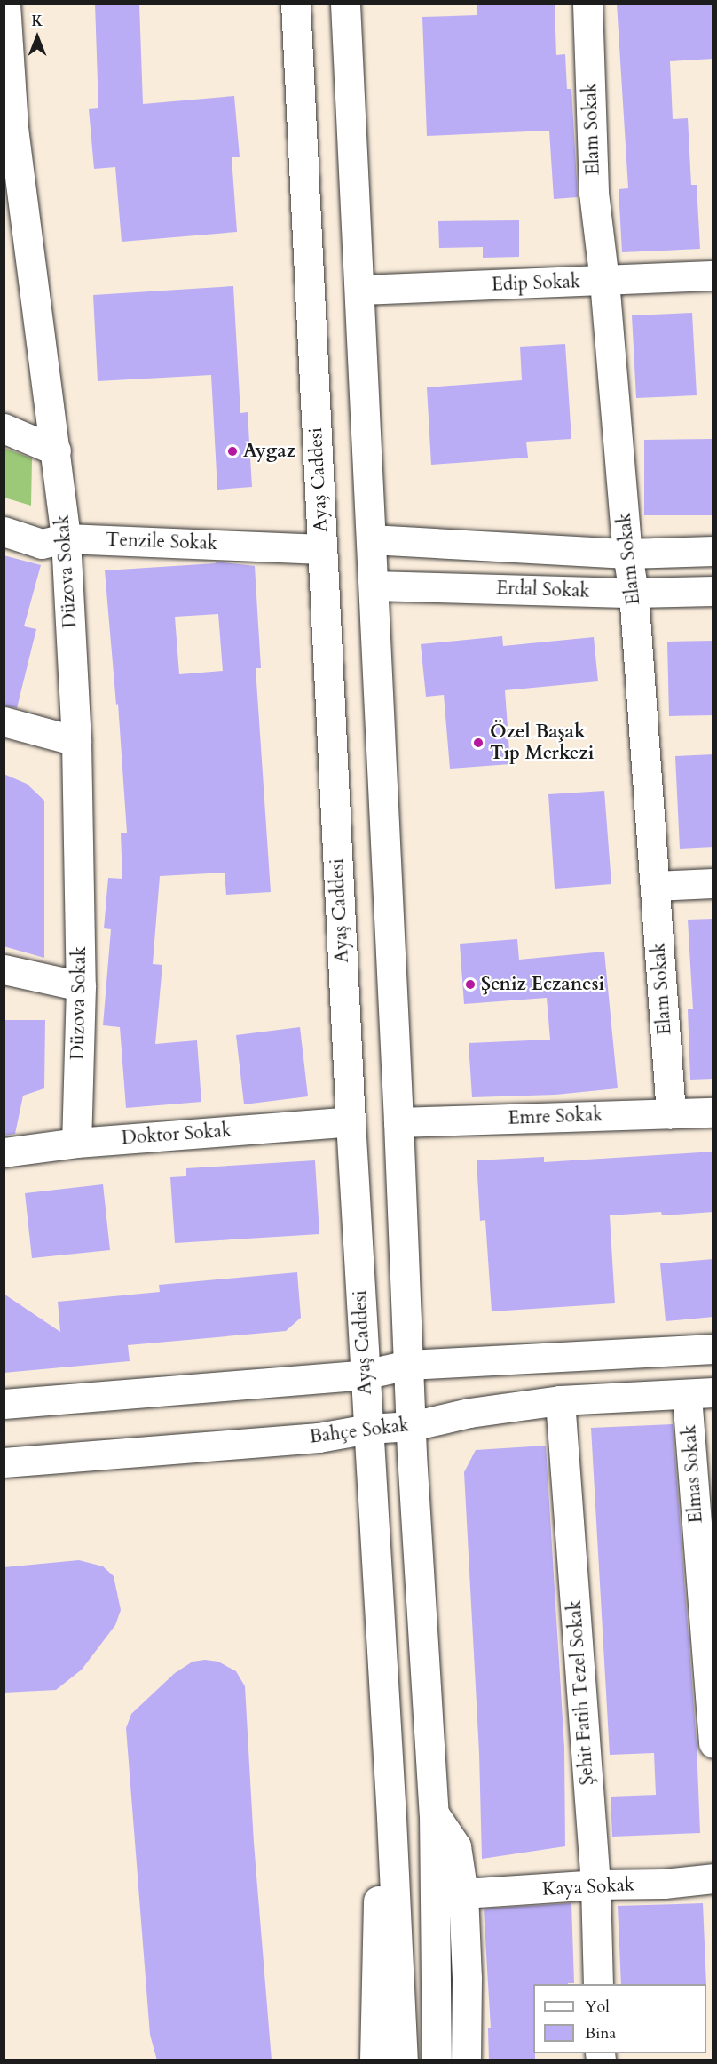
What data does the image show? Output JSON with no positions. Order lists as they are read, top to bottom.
{
  "streets": {
    "street": [
      "Elam Sokak",
      "Edip Sokak",
      "Ayaş Caddesi",
      "Tenzile Sokak",
      "Düzova Sokak",
      "Erdal Sokak",
      "Emre Sokak",
      "Doktor Sokak",
      "Bahçe Sokak",
      "Elmas Sokak",
      "Şehit Fatih Tezel Sokak",
      "Kaya Sokak"
    ]
  },
  "crossings": [
    ["Elam Sokak", "Edip Sokak"],
    ["Elam Sokak", "Erdal Sokak"],
    ["Elam Sokak", "Emre Sokak"],
    ["Ayaş Caddesi", "Tenzile Sokak"],
    ["Ayaş Caddesi", "Doktor Sokak"],
    ["Ayaş Caddesi", "Bahçe Sokak"],
    ["Tenzile Sokak", "Düzova Sokak"],
    ["Düzova Sokak", "Doktor Sokak"],
    ["Bahçe Sokak", "Elmas Sokak"],
    ["Bahçe Sokak", "Şehit Fatih Tezel Sokak"],
    ["Şehit Fatih Tezel Sokak", "Kaya Sokak"]
  ],
  "places": ["Aygaz", "Özel Başak Tıp Merkezi", "Şeniz Eczanesi"],
  "legend": ["Yol", "Bina"],
  "north": "top"
}
